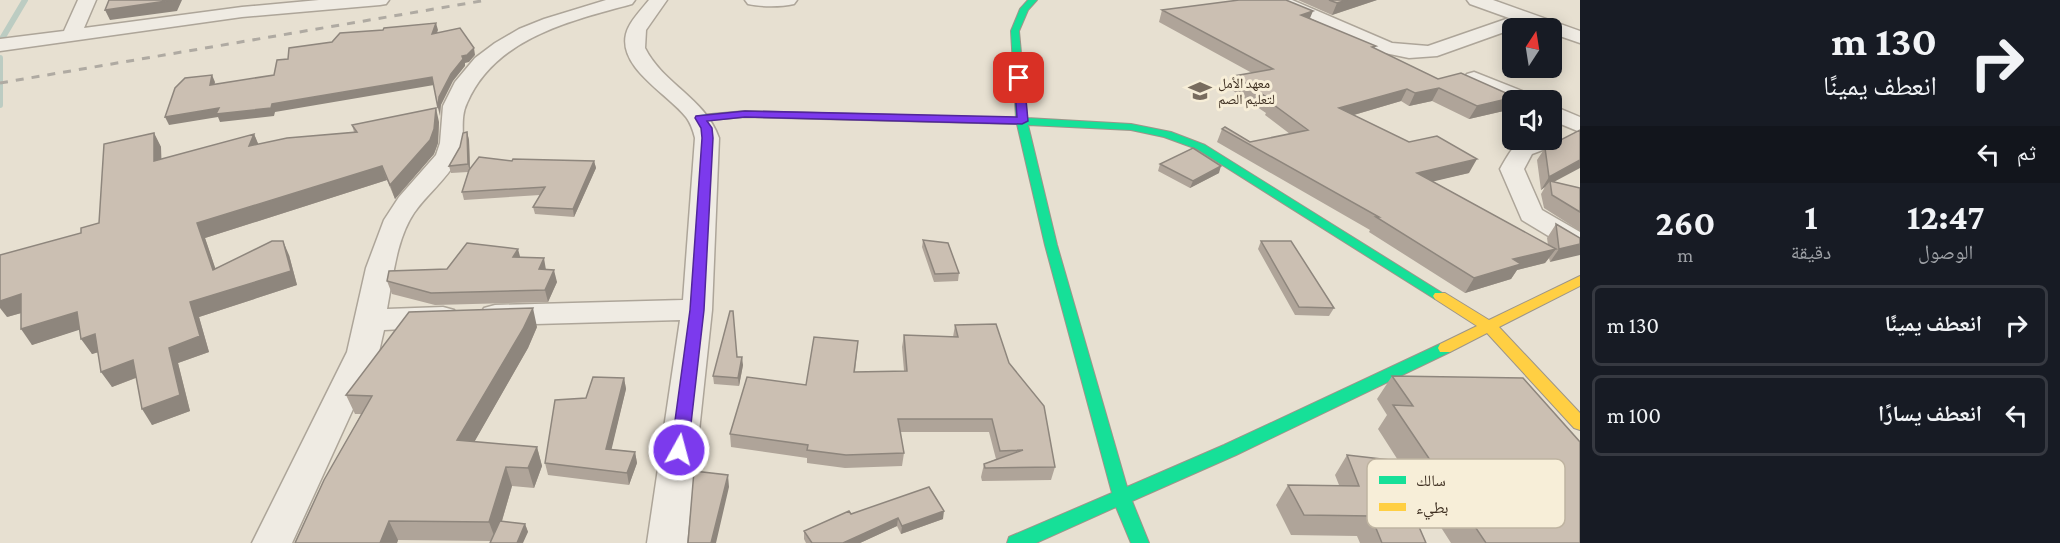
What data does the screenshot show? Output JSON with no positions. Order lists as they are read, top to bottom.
{
  "places": {
    "school or university": ["معهد الأمل لتعليم الصم"]
  },
  "legend": ["سالك", "بطيء"],
  "north": "top",
  "page": {
    "turn": ["130 m", "انعطف يمينًا"],
    "then": "ثم",
    "eta": [
      "12:47",
      "الوصول",
      "1",
      "دقيقة",
      "260",
      "m"
    ],
    "list": [
      {
        "name": "انعطف يمينًا",
        "value": "130 m"
      },
      {
        "name": "انعطف يسارًا",
        "value": "100 m"
      }
    ]
  }
}
